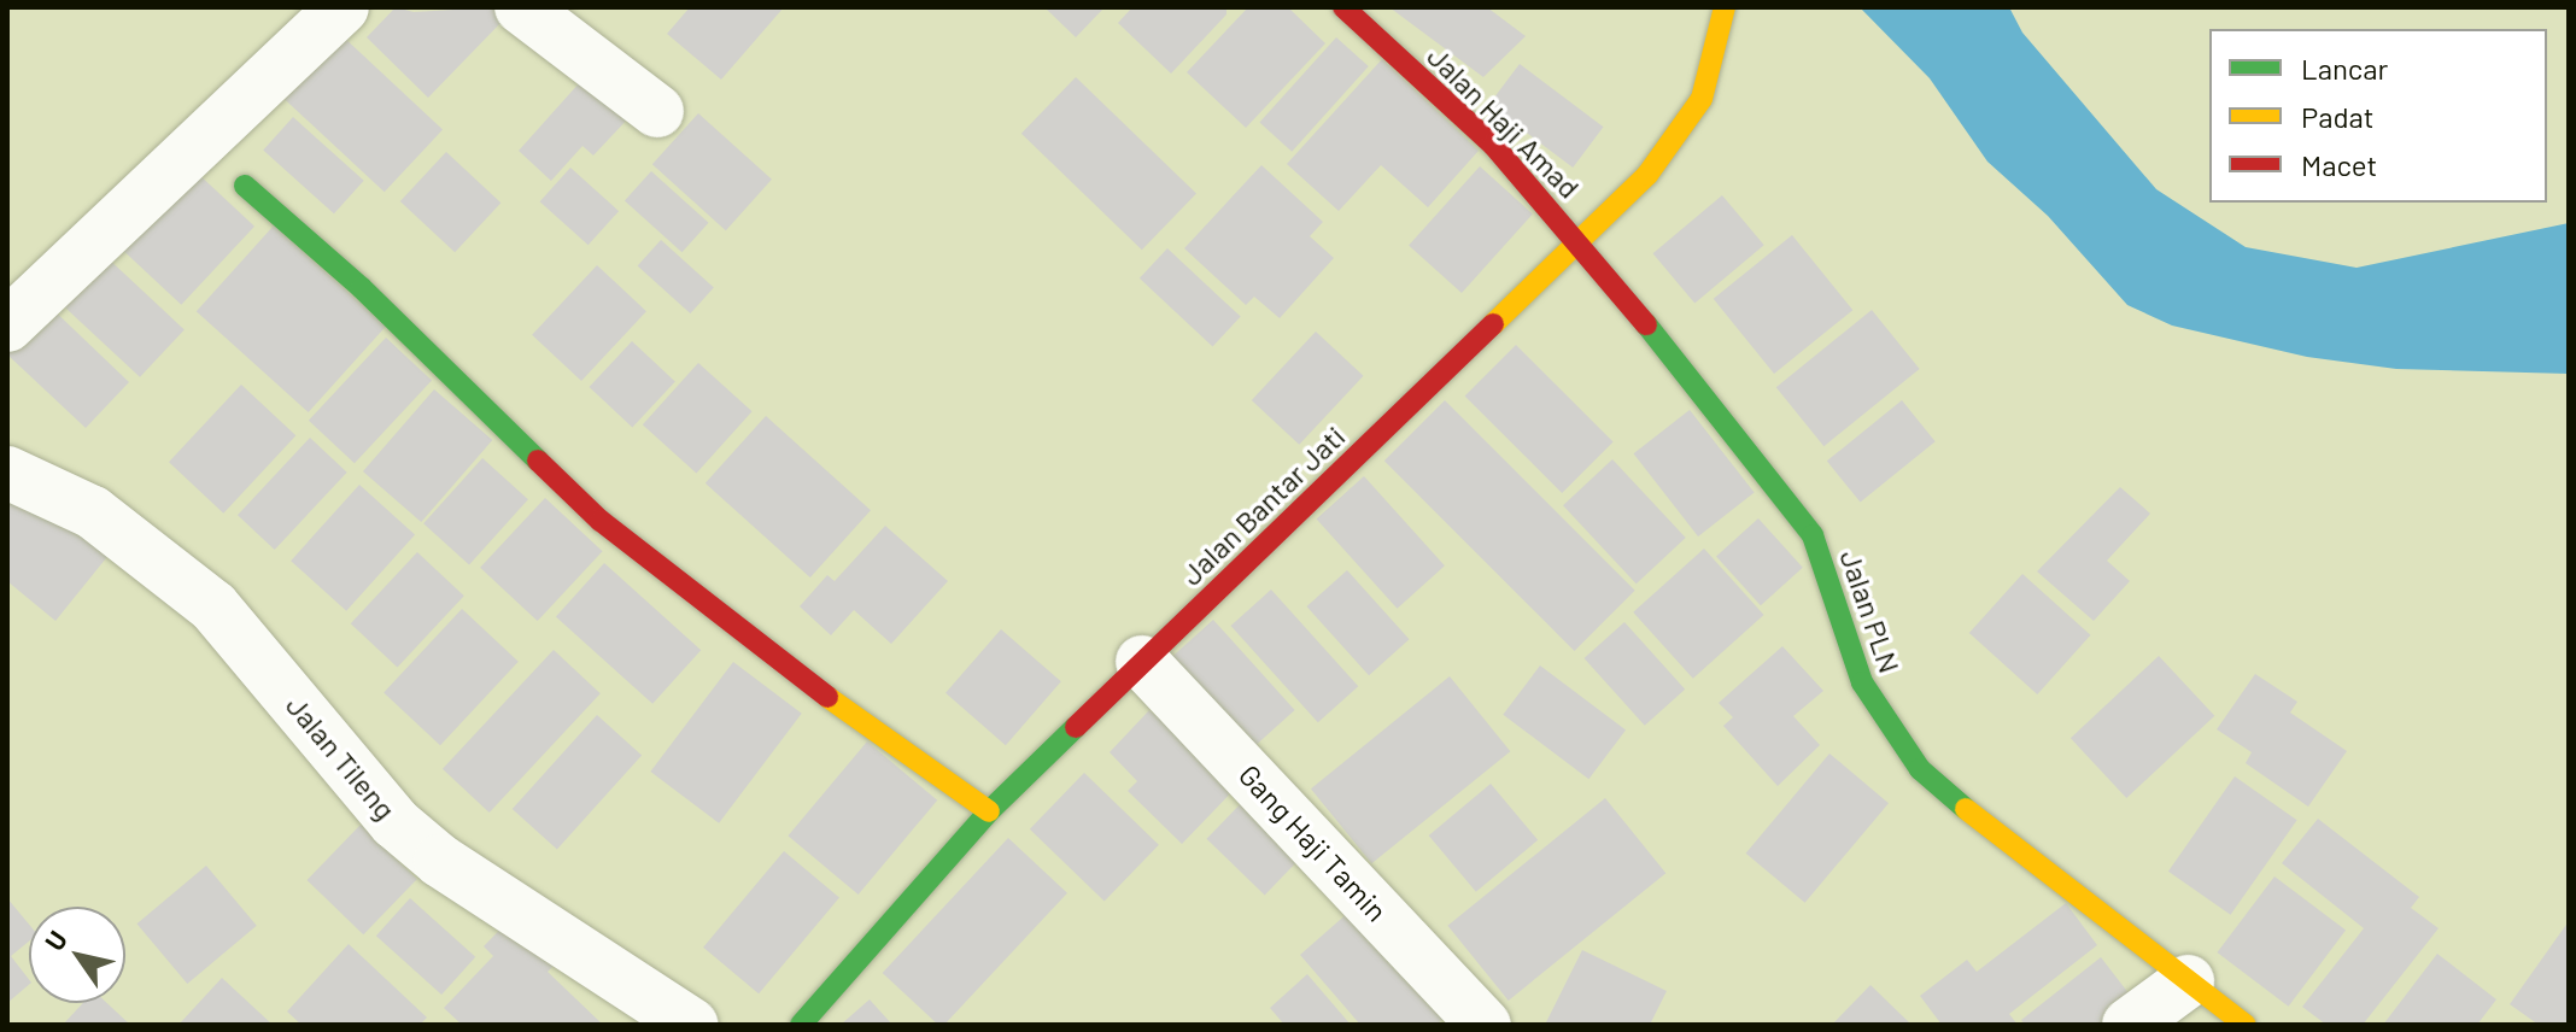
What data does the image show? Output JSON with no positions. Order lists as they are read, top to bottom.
{
  "streets": {
    "street": [
      "Jalan Haji Amad",
      "Jalan Bantar Jati",
      "Jalan PLN",
      "Jalan Tileng",
      "Gang Haji Tamin"
    ]
  },
  "crossings": [
    ["Jalan Haji Amad", "Jalan Bantar Jati"],
    ["Jalan Haji Amad", "Jalan PLN"],
    ["Jalan Bantar Jati", "Jalan PLN"],
    ["Jalan Bantar Jati", "Gang Haji Tamin"]
  ],
  "legend": ["Lancar", "Padat", "Macet"],
  "north": "top left"
}
